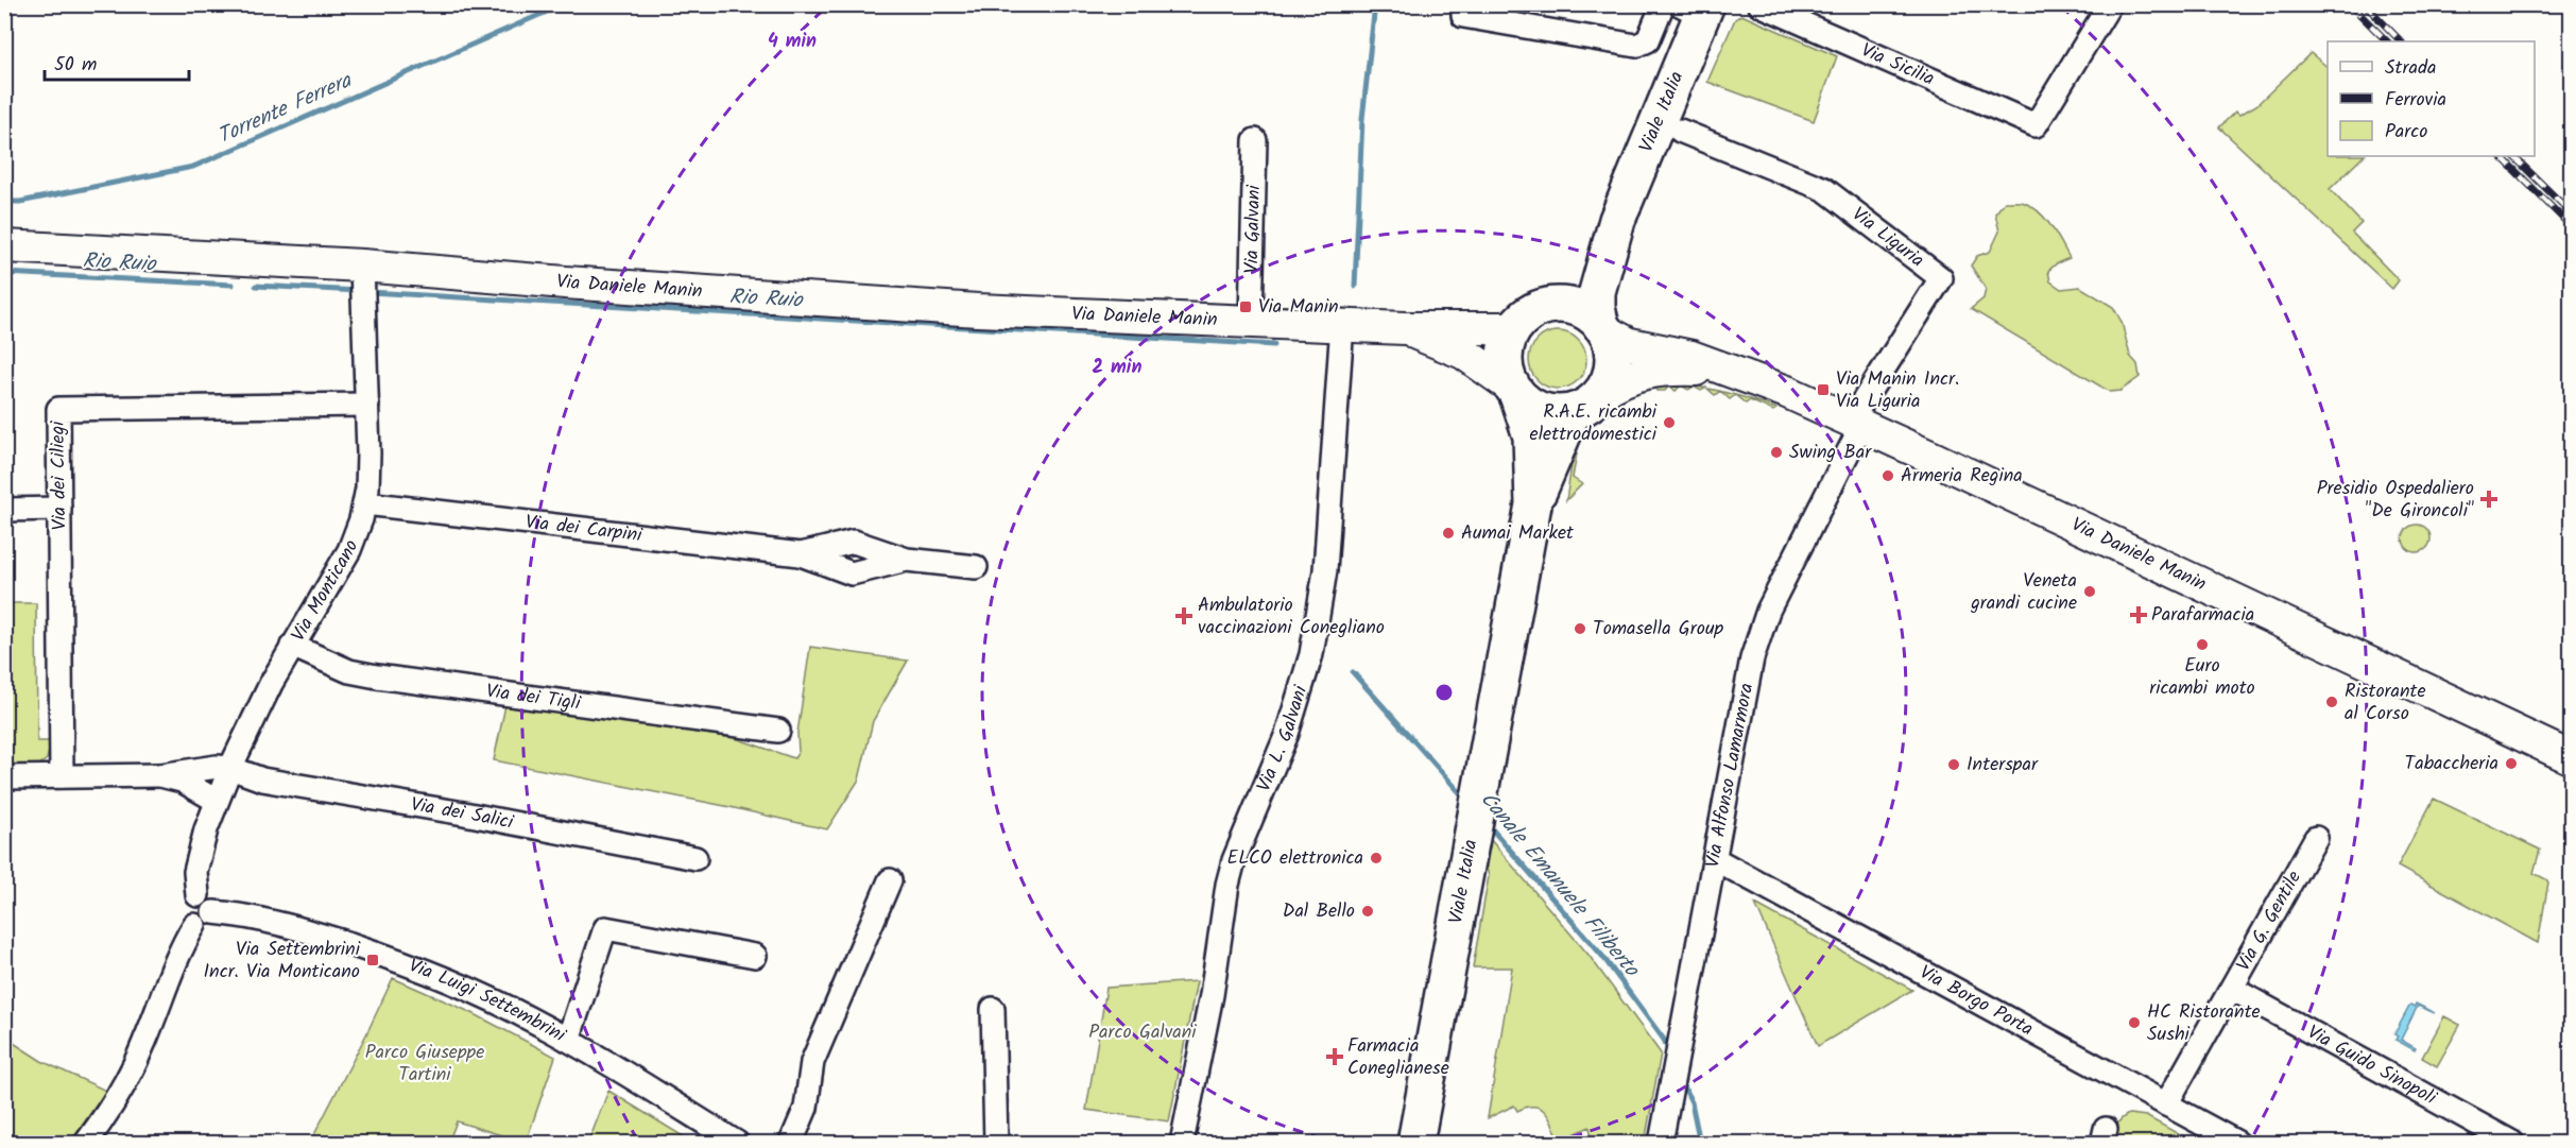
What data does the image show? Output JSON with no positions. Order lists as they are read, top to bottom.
{
  "streets": {
    "main road": ["Viale Italia", "Via Daniele Manin"],
    "street": [
      "Via Sicilia",
      "Via Galvani",
      "Via Liguria",
      "Via dei Ciliegi",
      "Via dei Carpini",
      "Via Monticano",
      "Via dei Tigli",
      "Via L. Galvani",
      "Via Alfonso Lamarmora",
      "Via dei Salici",
      "Via G. Gentile",
      "Via Borgo Porta",
      "Via Luigi Settembrini",
      "Via Guido Sinopoli"
    ]
  },
  "crossings": [
    ["Viale Italia", "Via Daniele Manin"],
    ["Via Galvani", "Via Daniele Manin"],
    ["Via Liguria", "Via Daniele Manin"],
    ["Via Liguria", "Via Alfonso Lamarmora"],
    ["Via Daniele Manin", "Via Monticano"],
    ["Via Daniele Manin", "Via L. Galvani"],
    ["Via Daniele Manin", "Via Alfonso Lamarmora"],
    ["Via dei Ciliegi", "Via Monticano"],
    ["Via dei Carpini", "Via Monticano"],
    ["Via Monticano", "Via dei Tigli"],
    ["Via Monticano", "Via dei Salici"],
    ["Via Monticano", "Via Luigi Settembrini"],
    ["Via Alfonso Lamarmora", "Via Borgo Porta"],
    ["Via G. Gentile", "Via Borgo Porta"],
    ["Via G. Gentile", "Via Guido Sinopoli"]
  ],
  "water": ["Torrente Ferrera", "Rio Ruio", "Canale Emanuele Filiberto"],
  "parks": ["Parco Galvani", "Parco Giuseppe Tartini"],
  "places": {
    "transit": ["Via Manin", "Via Manin Incr. Via Liguria", "Via Settembrini Incr. Via Monticano"],
    "other": [
      "R.A.E. ricambi elettrodomestici",
      "Swing Bar",
      "Armeria Regina",
      "Aumai Market",
      "Veneta grandi cucine",
      "Tomasella Group",
      "Euro ricambi moto",
      "Ristorante al Corso",
      "Tabaccheria",
      "Interspar",
      "ELCO elettronica",
      "Dal Bello",
      "HC Ristorante Sushi"
    ],
    "health": [
      "Presidio Ospedaliero \"De Gironcoli\"",
      "Parafarmacia",
      "Ambulatorio vaccinazioni Conegliano",
      "Farmacia Coneglianese"
    ]
  },
  "legend": ["Strada", "Ferrovia", "Parco"],
  "scale_bar": "50 m",
  "rings": ["4 min", "2 min"]
}
